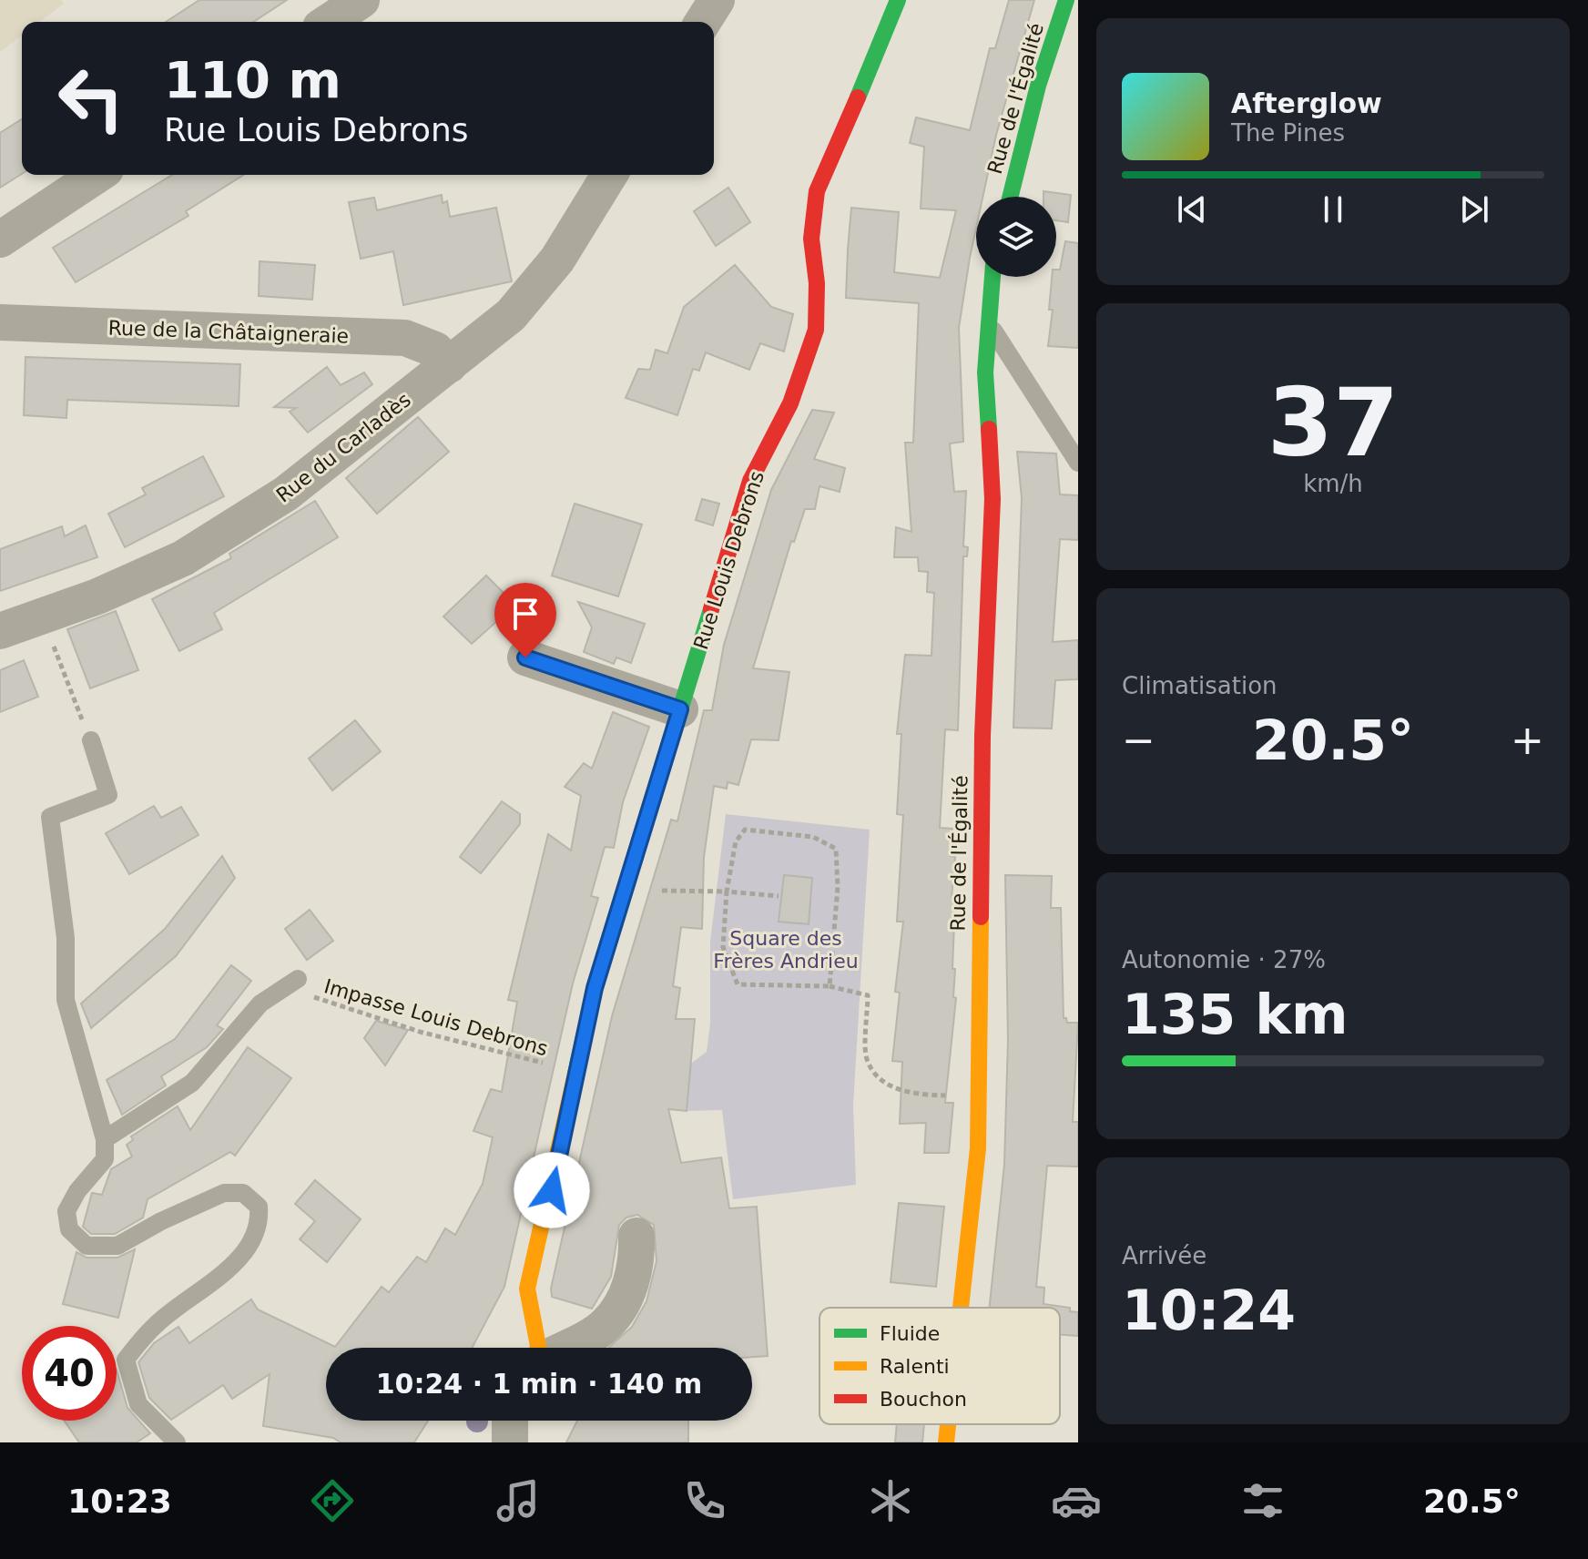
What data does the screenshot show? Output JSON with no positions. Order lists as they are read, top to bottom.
{
  "streets": {
    "street": [
      "Rue de l'Égalité",
      "Rue de la Châtaigneraie",
      "Rue du Carladès",
      "Rue Louis Debrons"
    ],
    "path": ["Impasse Louis Debrons"]
  },
  "crossings": [
    ["Rue de la Châtaigneraie", "Rue du Carladès"],
    ["Rue Louis Debrons", "Impasse Louis Debrons"]
  ],
  "parks": ["Square des Frères Andrieu"],
  "legend": ["Fluide", "Ralenti", "Bouchon"],
  "page": {
    "turn": ["110 m", "Rue Louis Debrons"],
    "song": ["Afterglow", "The Pines"],
    "tile": [
      ["37", "km/h"],
      "Climatisation",
      ["Autonomie · 27%", "135 km"],
      ["Arrivée", "10:24"]
    ],
    "heat": ["−", "20.5°", "+"],
    "limit": "40",
    "trip": "10:24 · 1 min · 140 m",
    "tabs": ["10:23", "20.5°"]
  }
}
